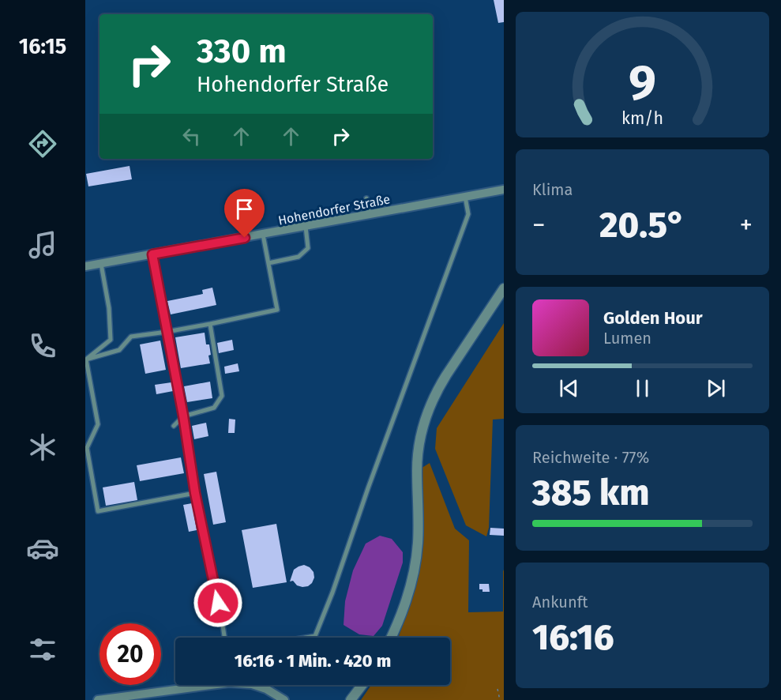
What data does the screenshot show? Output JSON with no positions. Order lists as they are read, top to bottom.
{
  "streets": {
    "street": ["Hohendorfer Straße"]
  },
  "page": {
    "tabs": "16:15",
    "turn": ["330 m", "Hohendorfer Straße"],
    "tile": [
      "Klima",
      ["Reichweite · 77%", "385 km"],
      ["Ankunft", "16:16"]
    ],
    "heat": ["−", "20.5°", "+"],
    "song": ["Golden Hour", "Lumen"],
    "limit": "20",
    "trip": "16:16 · 1 Min. · 420 m",
    "gauge": ["9", "km/h"]
  }
}
